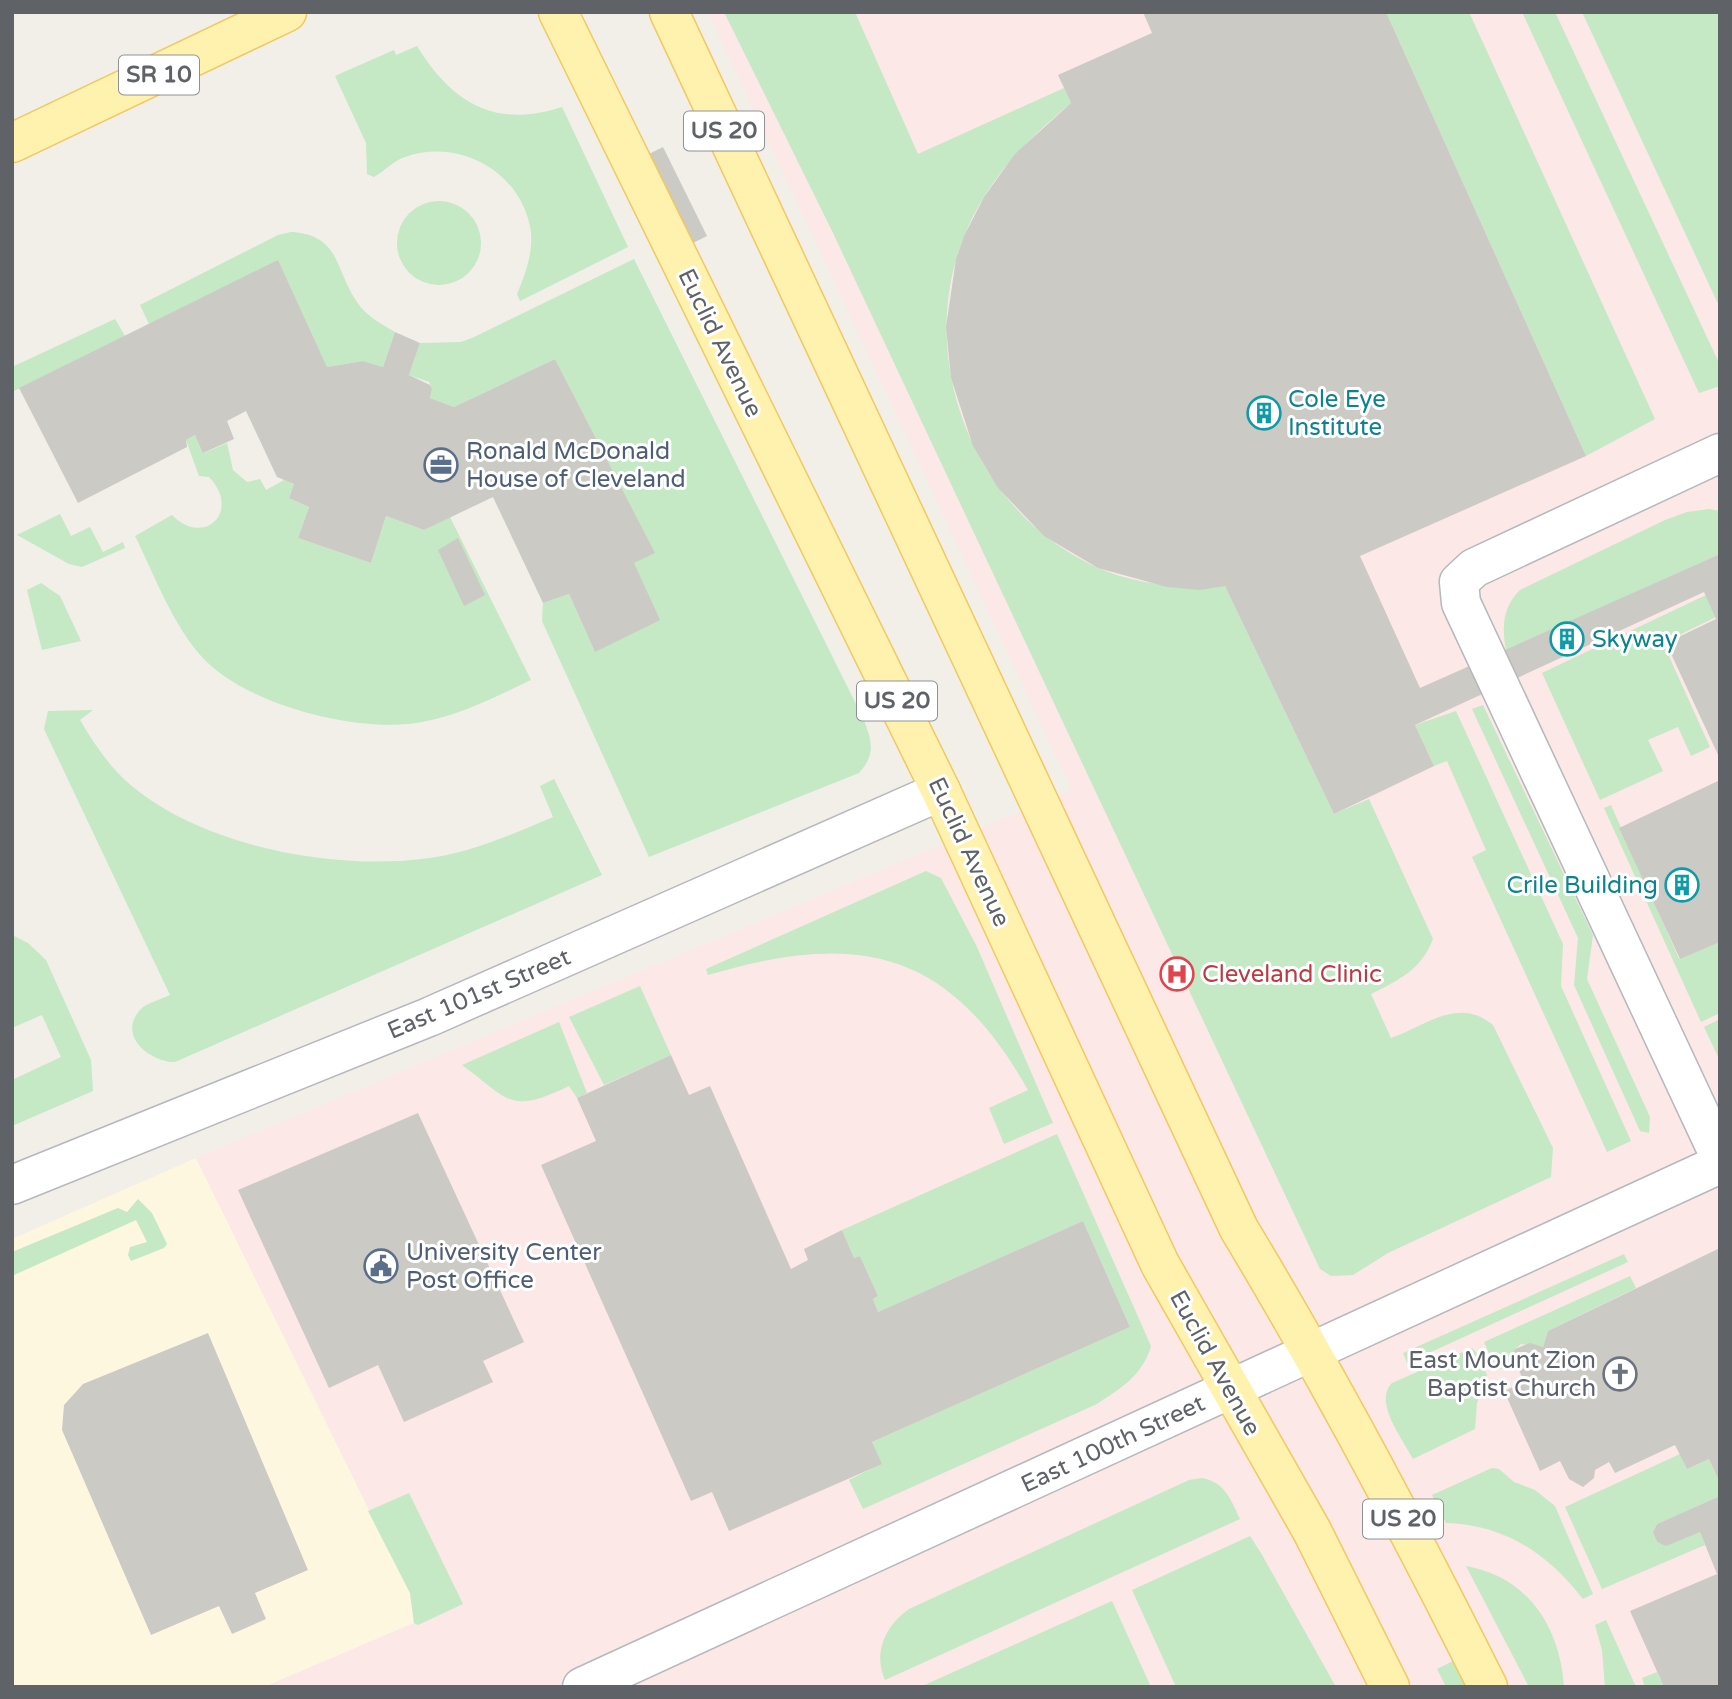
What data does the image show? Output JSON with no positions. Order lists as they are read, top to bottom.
{
  "streets": {
    "main road": ["SR 10", "US 20", "Euclid Avenue"],
    "street": ["East 101st Street", "East 100th Street"]
  },
  "crossings": [
    ["US 20", "East 100th Street"],
    ["Euclid Avenue", "East 101st Street"],
    ["Euclid Avenue", "East 100th Street"]
  ],
  "places": {
    "building": ["Cole Eye Institute", "Skyway", "Crile Building"],
    "office": ["Ronald McDonald House of Cleveland"],
    "hospital": ["Cleveland Clinic"],
    "public building": ["University Center Post Office"],
    "church": ["East Mount Zion Baptist Church"]
  }
}
